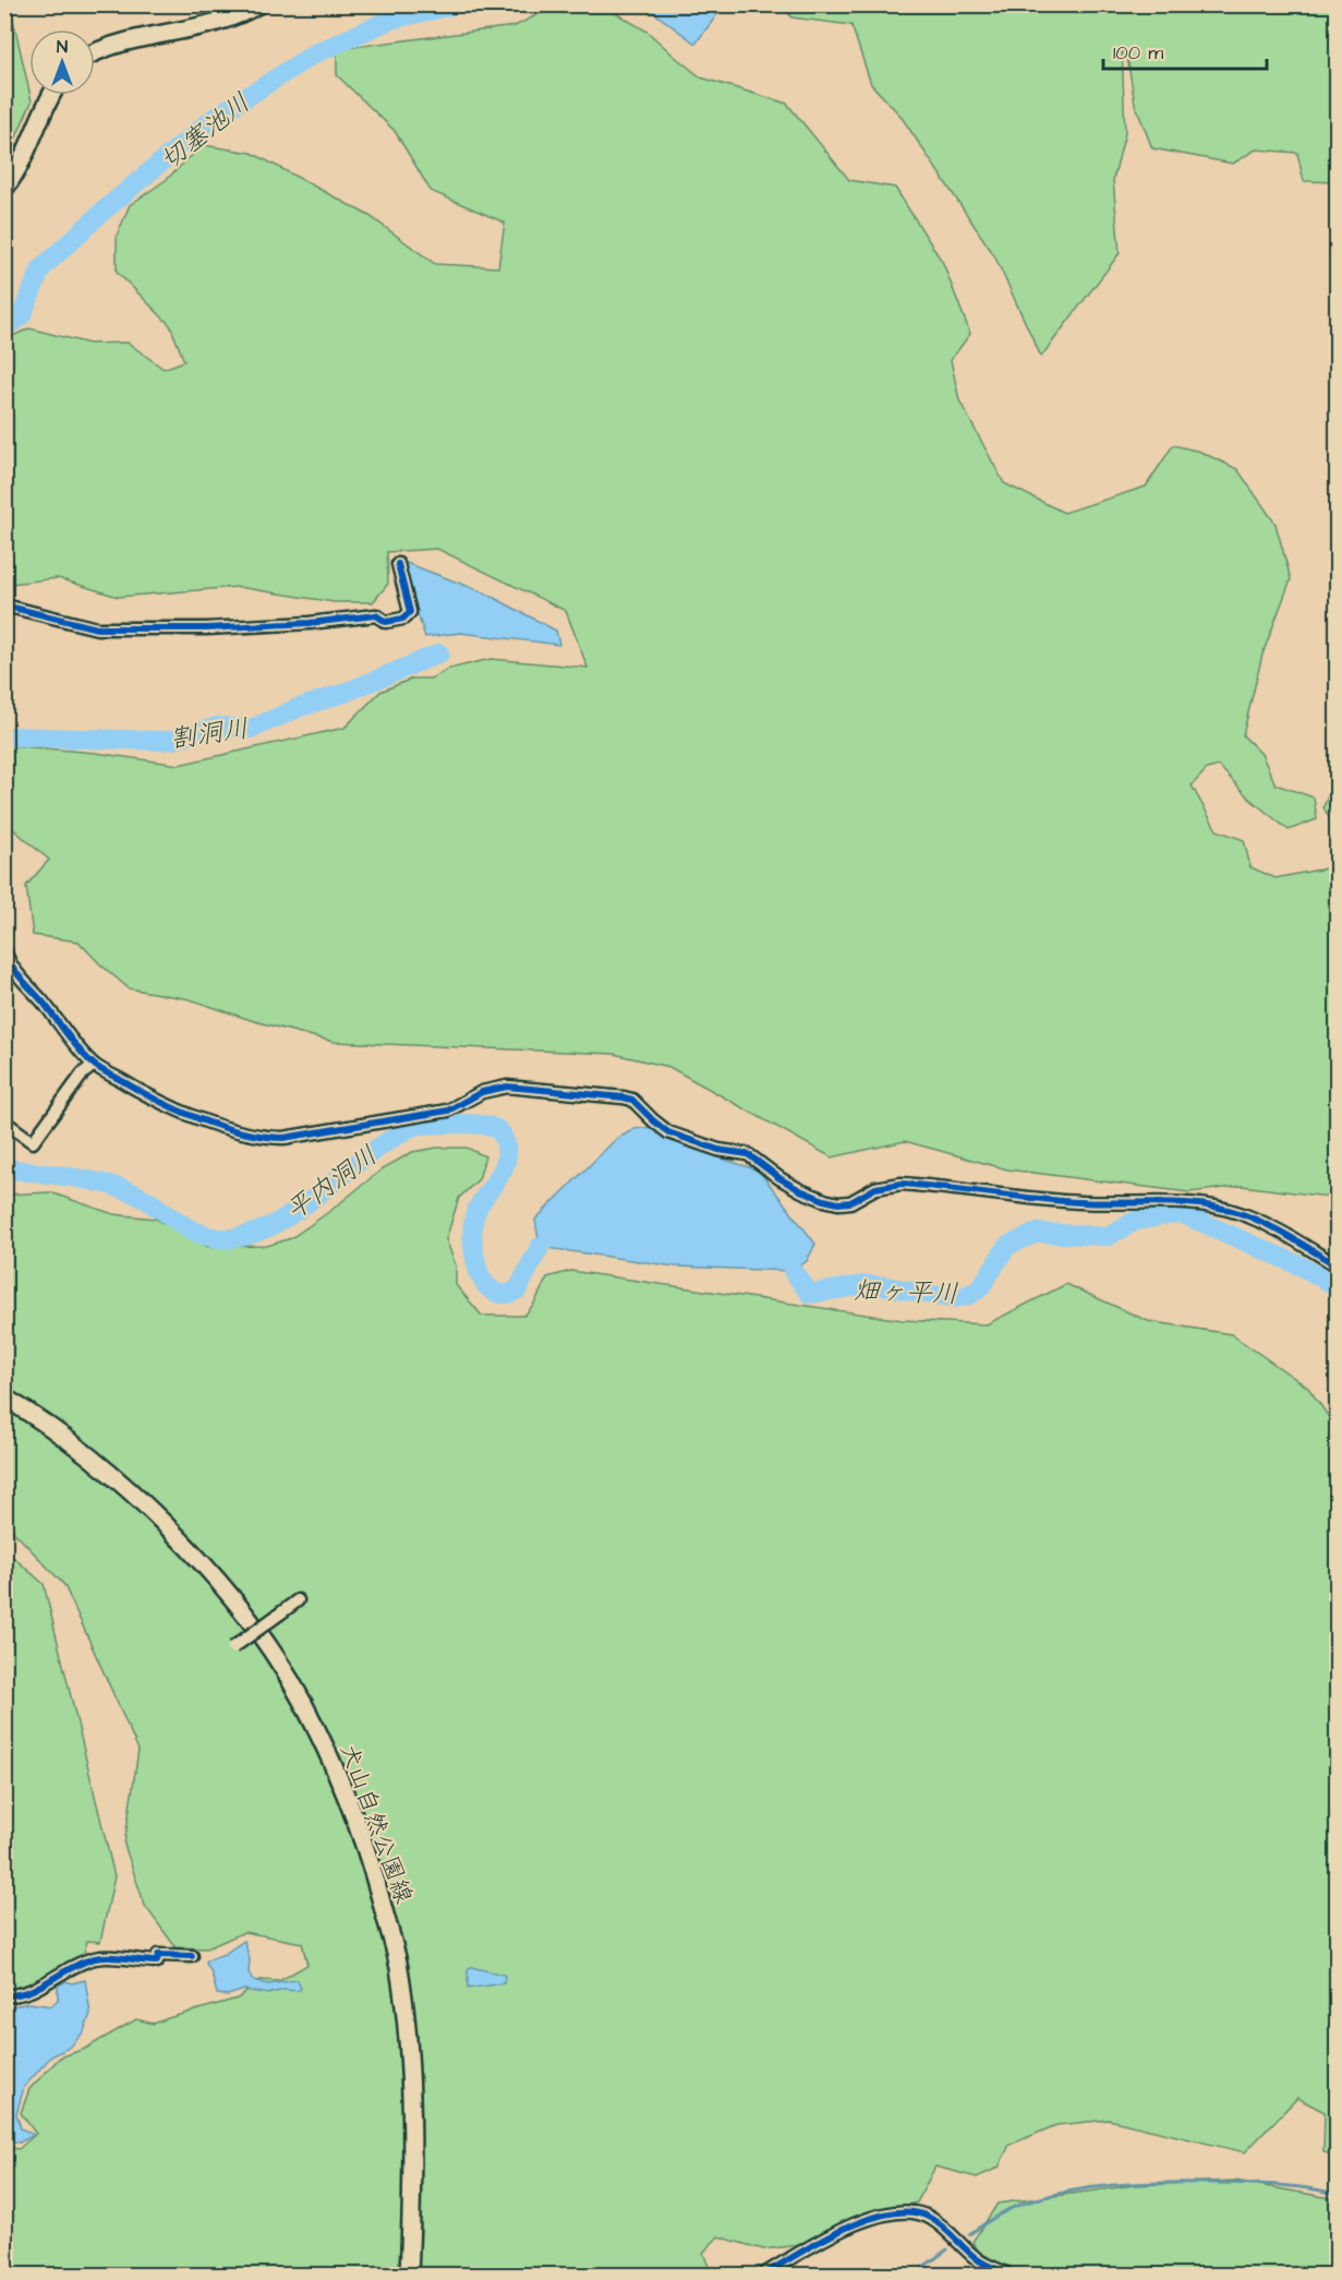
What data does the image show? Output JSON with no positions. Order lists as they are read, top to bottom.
{
  "streets": {
    "main road": ["犬山自然公園線"]
  },
  "water": [
    "切塞池川",
    "割洞川",
    "平内洞川",
    "畑ヶ平川"
  ],
  "scale_bar": "100 m",
  "north": "top"
}
